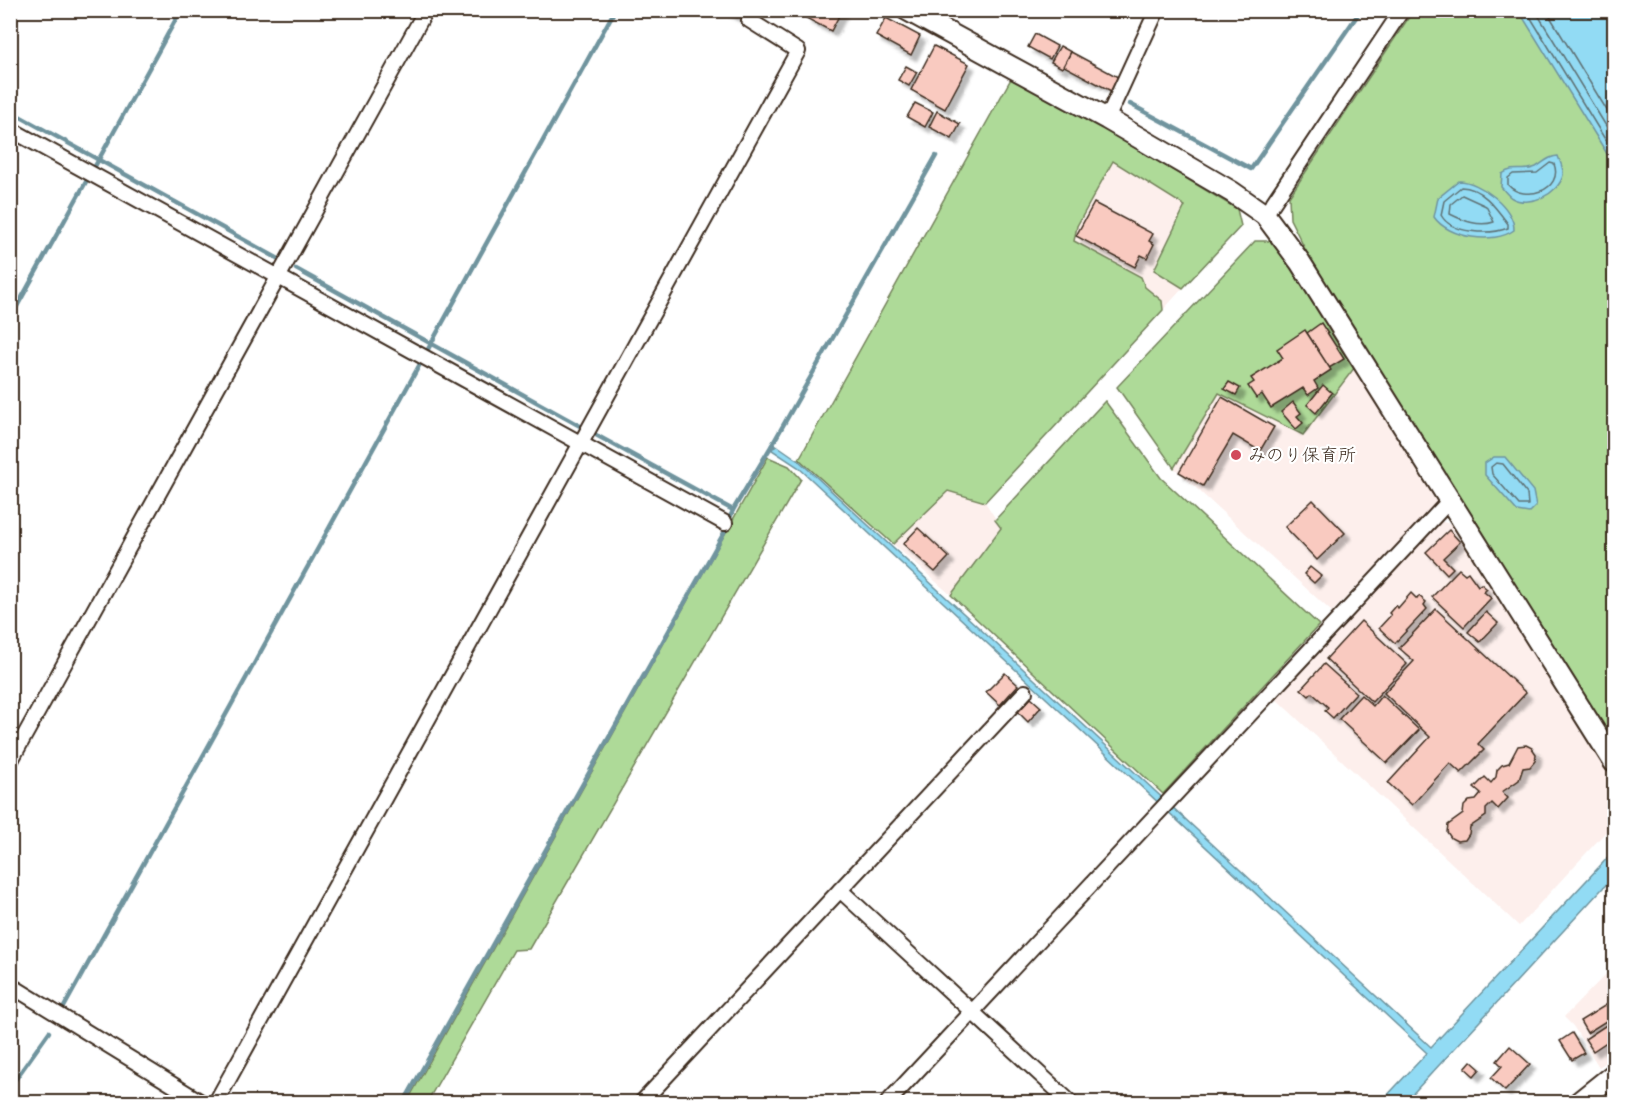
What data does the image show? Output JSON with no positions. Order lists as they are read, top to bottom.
{
  "places": ["みのり保育所"]
}
